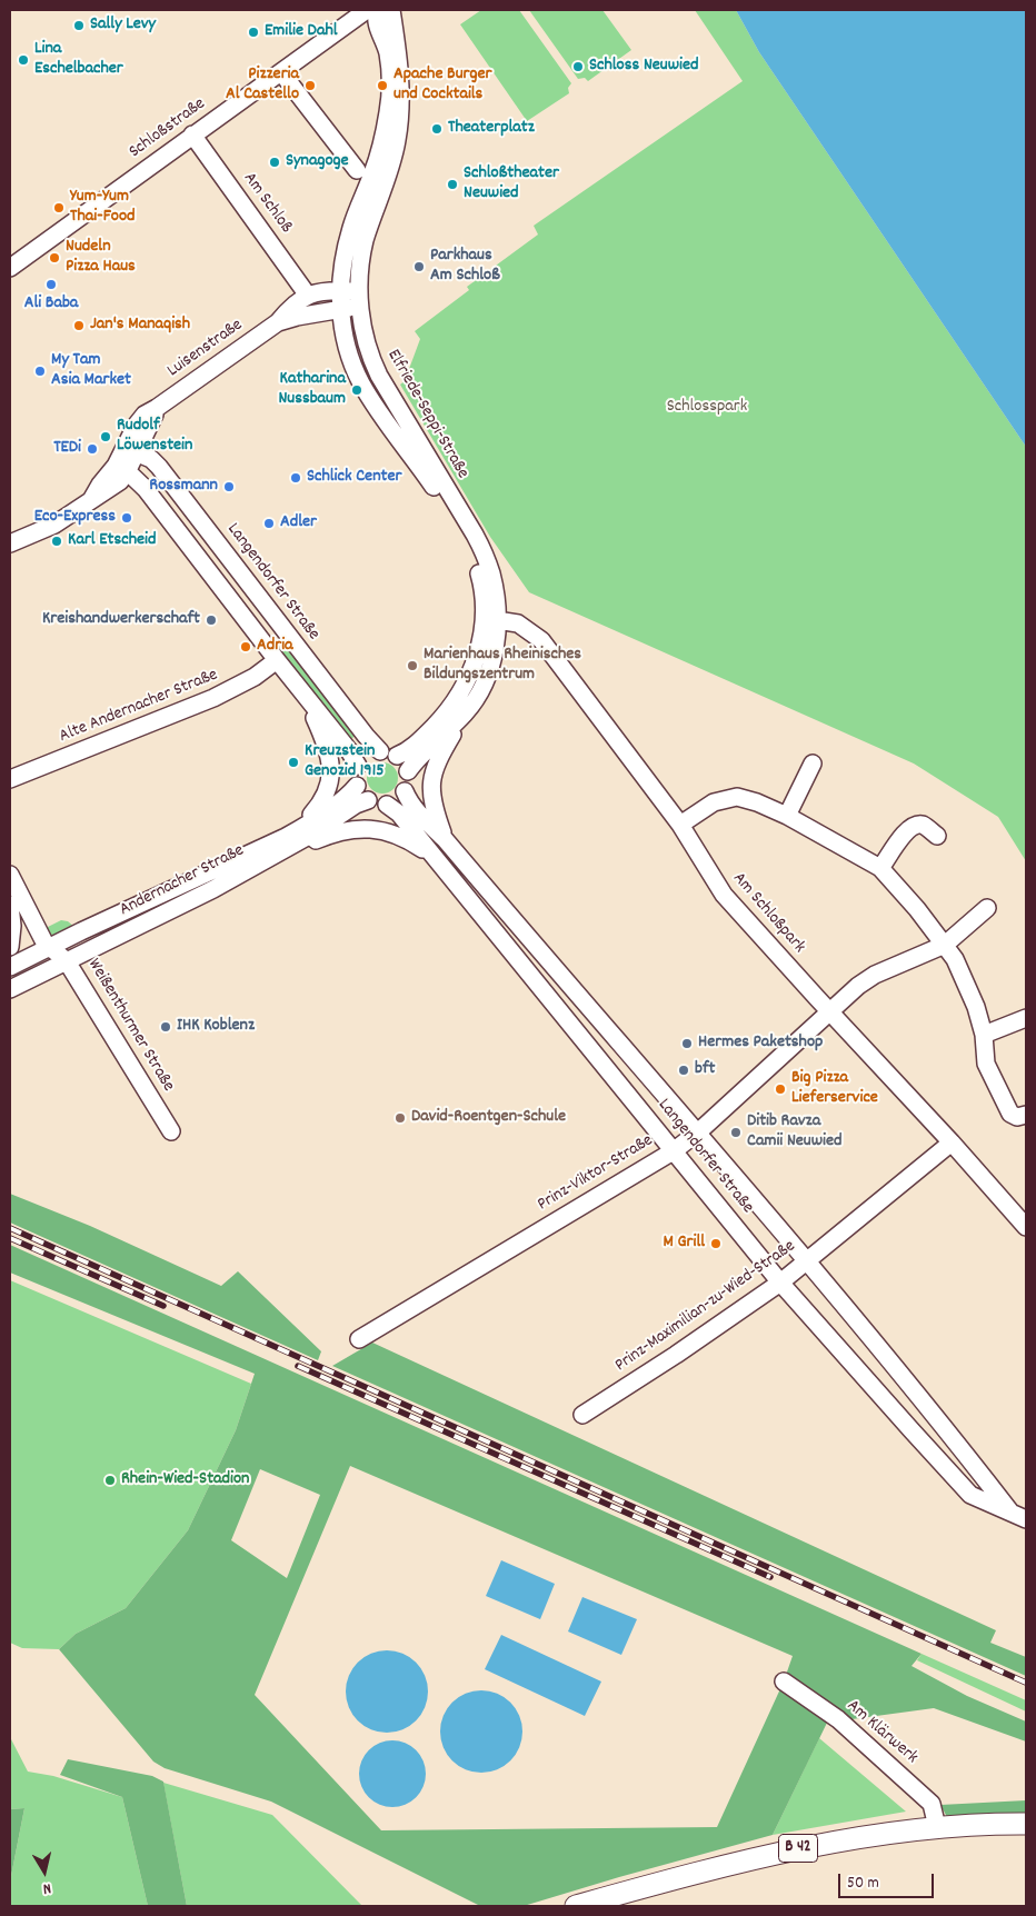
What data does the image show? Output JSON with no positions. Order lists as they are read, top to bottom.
{
  "streets": {
    "main road": ["B 42"],
    "street": [
      "Schloßstraße",
      "Am Schloß",
      "Luisenstraße",
      "Elfriede-Seppi-Straße",
      "Langendorfer Straße",
      "Alte Andernacher Straße",
      "Andernacher Straße",
      "Am Schloßpark",
      "Weißenthurmer Straße",
      "Prinz-Viktor-Straße",
      "Prinz-Maximilian-zu-Wied-Straße",
      "Am Klärwerk"
    ]
  },
  "crossings": [
    ["Schloßstraße", "Am Schloß"],
    ["Am Schloß", "Luisenstraße"],
    ["Luisenstraße", "Elfriede-Seppi-Straße"],
    ["Luisenstraße", "Langendorfer Straße"],
    ["Elfriede-Seppi-Straße", "Langendorfer Straße"],
    ["Elfriede-Seppi-Straße", "Andernacher Straße"],
    ["Elfriede-Seppi-Straße", "Am Schloßpark"],
    ["Langendorfer Straße", "Andernacher Straße"],
    ["Langendorfer Straße", "Prinz-Viktor-Straße"],
    ["Langendorfer Straße", "Prinz-Maximilian-zu-Wied-Straße"],
    ["Andernacher Straße", "Weißenthurmer Straße"],
    ["Am Schloßpark", "Prinz-Viktor-Straße"],
    ["Am Schloßpark", "Prinz-Maximilian-zu-Wied-Straße"],
    ["Am Klärwerk", "B 42"]
  ],
  "parks": ["Schlosspark"],
  "places": [
    "Sally Levy",
    "Emilie Dahl",
    "Lina Eschelbacher",
    "Schloss Neuwied",
    "Pizzeria Al Castello",
    "Apache Burger und Cocktails",
    "Theaterplatz",
    "Synagoge",
    "Schloßtheater Neuwied",
    "Yum-Yum Thai-Food",
    "Nudeln Pizza Haus",
    "Parkhaus Am Schloß",
    "Ali Baba",
    "Jan's Manaqish",
    "My Tam Asia Market",
    "Katharina Nussbaum",
    "Rudolf Löwenstein",
    "TEDi",
    "Schlick Center",
    "Rossmann",
    "Eco-Express",
    "Adler",
    "Karl Etscheid",
    "Kreishandwerkerschaft",
    "Adria",
    "Marienhaus Rheinisches Bildungszentrum",
    "Kreuzstein Genozid 1915",
    "IHK Koblenz",
    "Hermes Paketshop",
    "bft",
    "Big Pizza Lieferservice",
    "David-Roentgen-Schule",
    "Ditib Ravza Camii Neuwied",
    "M Grill",
    "Rhein-Wied-Stadion"
  ],
  "scale_bar": "50 m",
  "north": "bottom"
}
